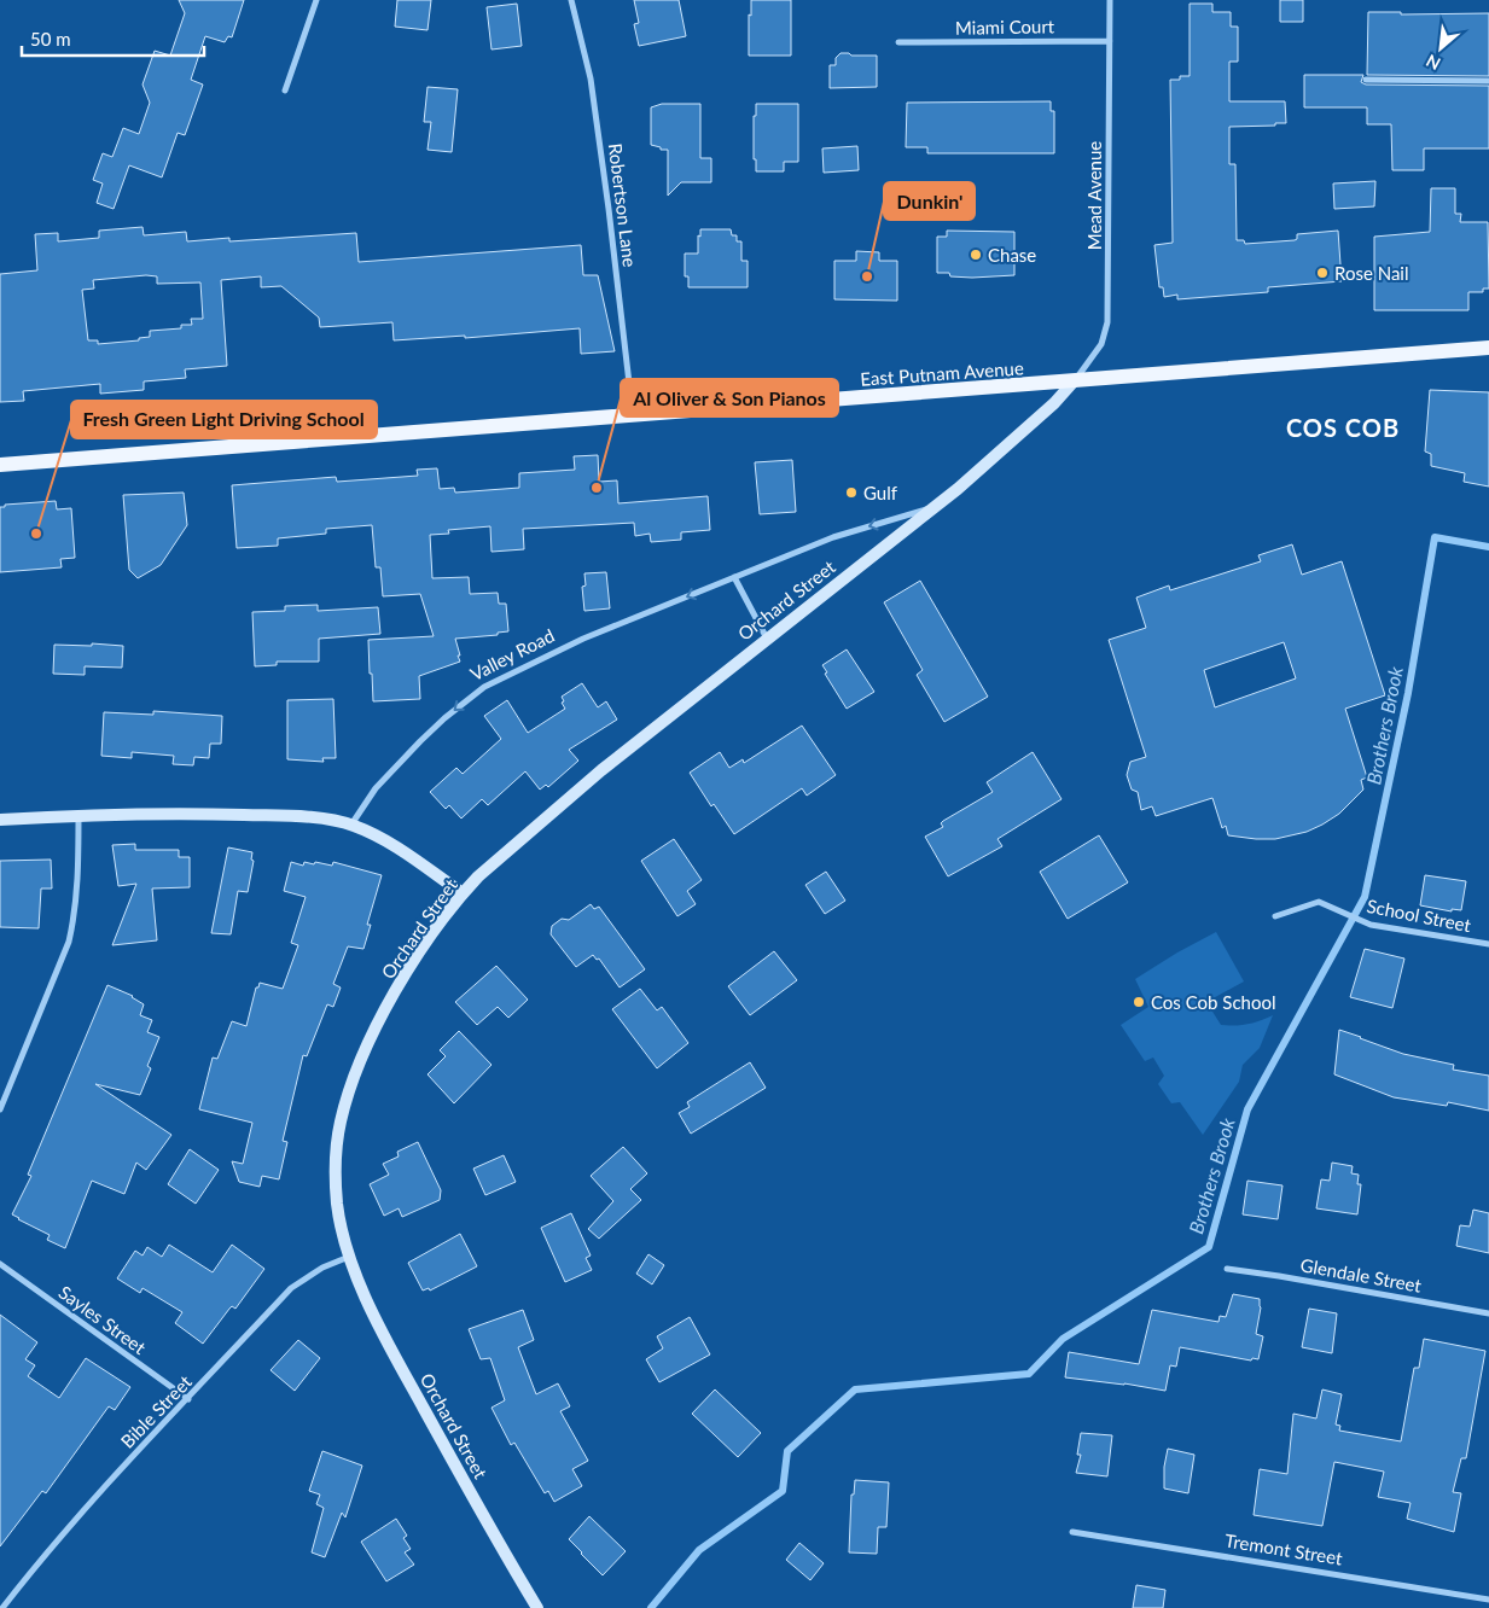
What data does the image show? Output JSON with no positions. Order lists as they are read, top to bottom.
{
  "streets": {
    "main road": ["East Putnam Avenue", "Orchard Street"],
    "street": [
      "Miami Court",
      "Mead Avenue",
      "Robertson Lane",
      "Valley Road",
      "School Street",
      "Glendale Street",
      "Sayles Street",
      "Bible Street",
      "Tremont Street"
    ]
  },
  "crossings": [
    ["Miami Court", "Mead Avenue"],
    ["Mead Avenue", "East Putnam Avenue"],
    ["Mead Avenue", "Orchard Street"],
    ["Robertson Lane", "East Putnam Avenue"],
    ["East Putnam Avenue", "Orchard Street"],
    ["Orchard Street", "Valley Road"],
    ["Orchard Street", "Bible Street"],
    ["Sayles Street", "Bible Street"]
  ],
  "one_way": ["Valley Road"],
  "districts": ["COS COB"],
  "water": ["Brothers Brook"],
  "places": [
    "Chase",
    "Rose Nail",
    "Dunkin'",
    "Al Oliver & Son Pianos",
    "Gulf",
    "Fresh Green Light Driving School",
    "Cos Cob School"
  ],
  "scale_bar": "50 m",
  "north": "bottom left"
}
